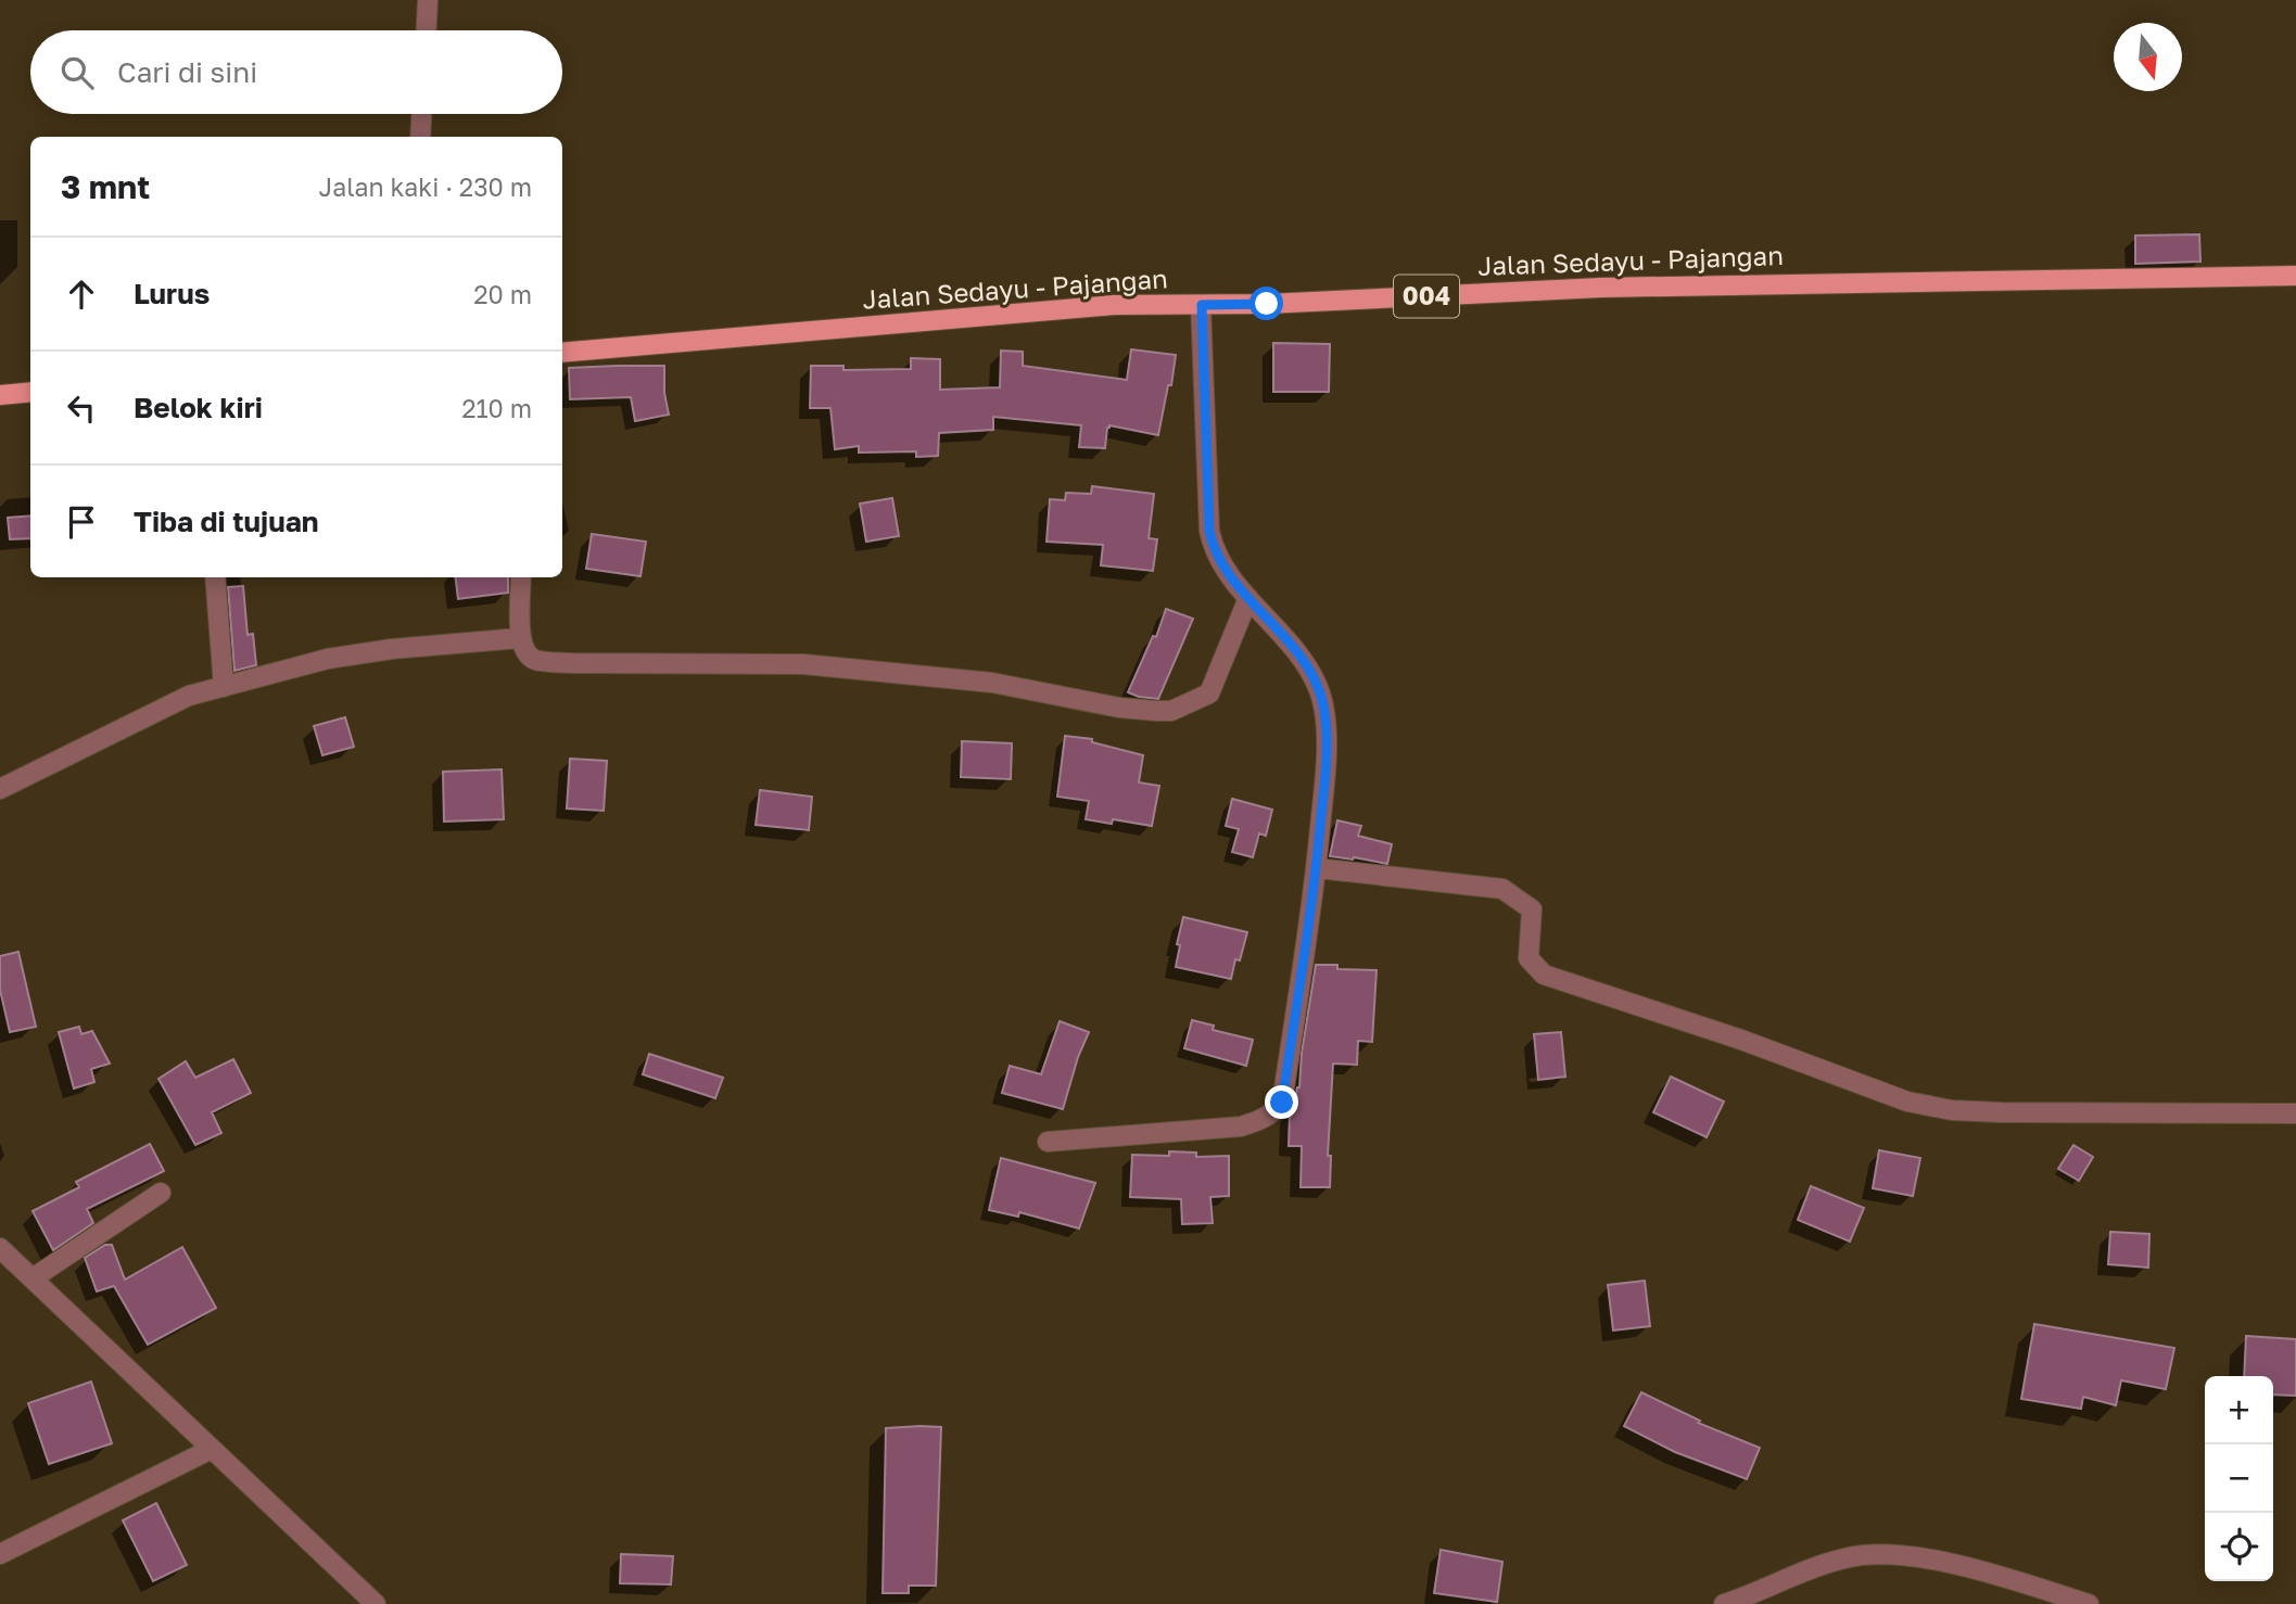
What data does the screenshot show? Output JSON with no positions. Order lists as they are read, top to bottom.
{
  "streets": {
    "main road": ["Jalan Sedayu - Pajangan", "004"]
  },
  "north": "bottom",
  "page": {
    "search": "Cari di sini",
    "heading": ["3 mnt", "Jalan kaki · 230 m"],
    "list": [
      ["Lurus", "20 m"],
      ["Belok kiri", "210 m"],
      "Tiba di tujuan"
    ],
    "map_buttons": ["+", "−"]
  }
}
